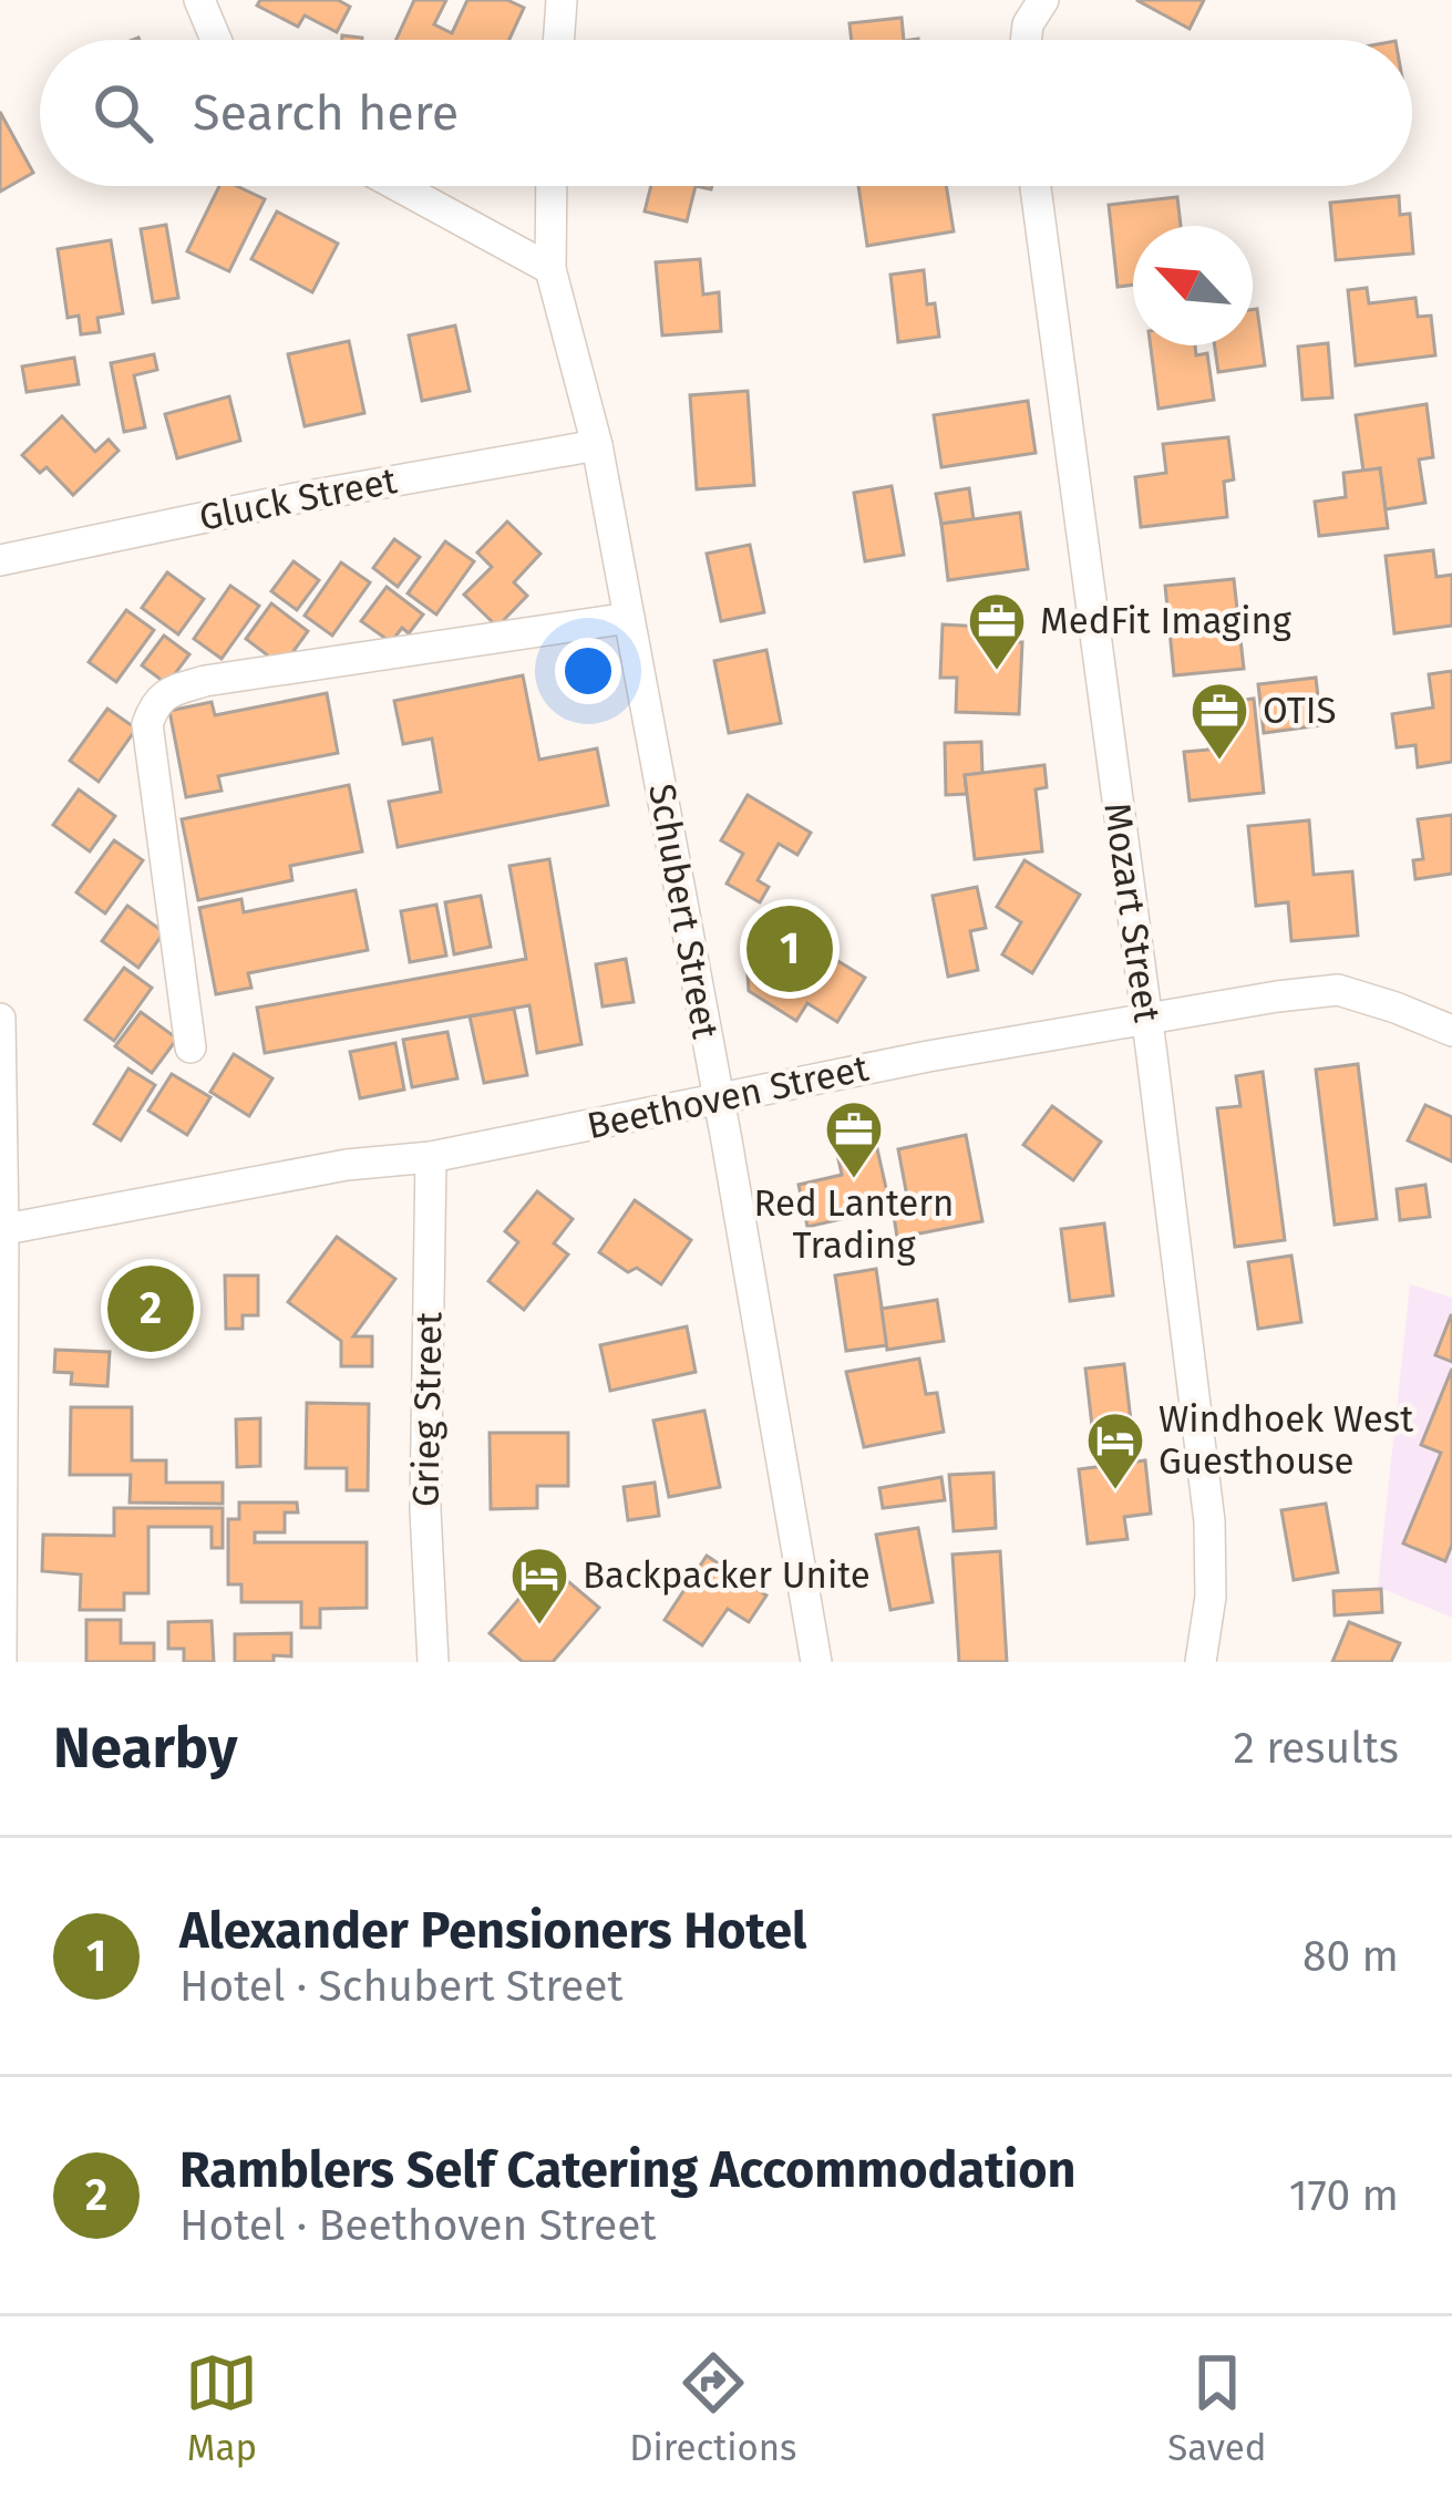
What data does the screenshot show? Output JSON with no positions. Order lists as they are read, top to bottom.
{
  "streets": {
    "street": [
      "Gluck Street",
      "Schubert Street",
      "Mozart Street",
      "Beethoven Street",
      "Grieg Street"
    ]
  },
  "crossings": [
    ["Gluck Street", "Schubert Street"],
    ["Schubert Street", "Beethoven Street"],
    ["Mozart Street", "Beethoven Street"],
    ["Beethoven Street", "Grieg Street"]
  ],
  "places": {
    "office": ["MedFit Imaging", "OTIS", "Red Lantern Trading"],
    "hotel": ["Windhoek West Guesthouse", "Backpacker Unite"]
  },
  "north": "top left",
  "page": {
    "search": "Search here",
    "pins": ["1", "2"],
    "heading": ["Nearby", "2 results"],
    "list": [
      {
        "mark": "1",
        "name": "Alexander Pensioners Hotel",
        "note": "Hotel · Schubert Street",
        "value": "80 m"
      },
      {
        "mark": "2",
        "name": "Ramblers Self Catering Accommodation",
        "note": "Hotel · Beethoven Street",
        "value": "170 m"
      }
    ],
    "nav": ["Map", "Directions", "Saved"]
  }
}
